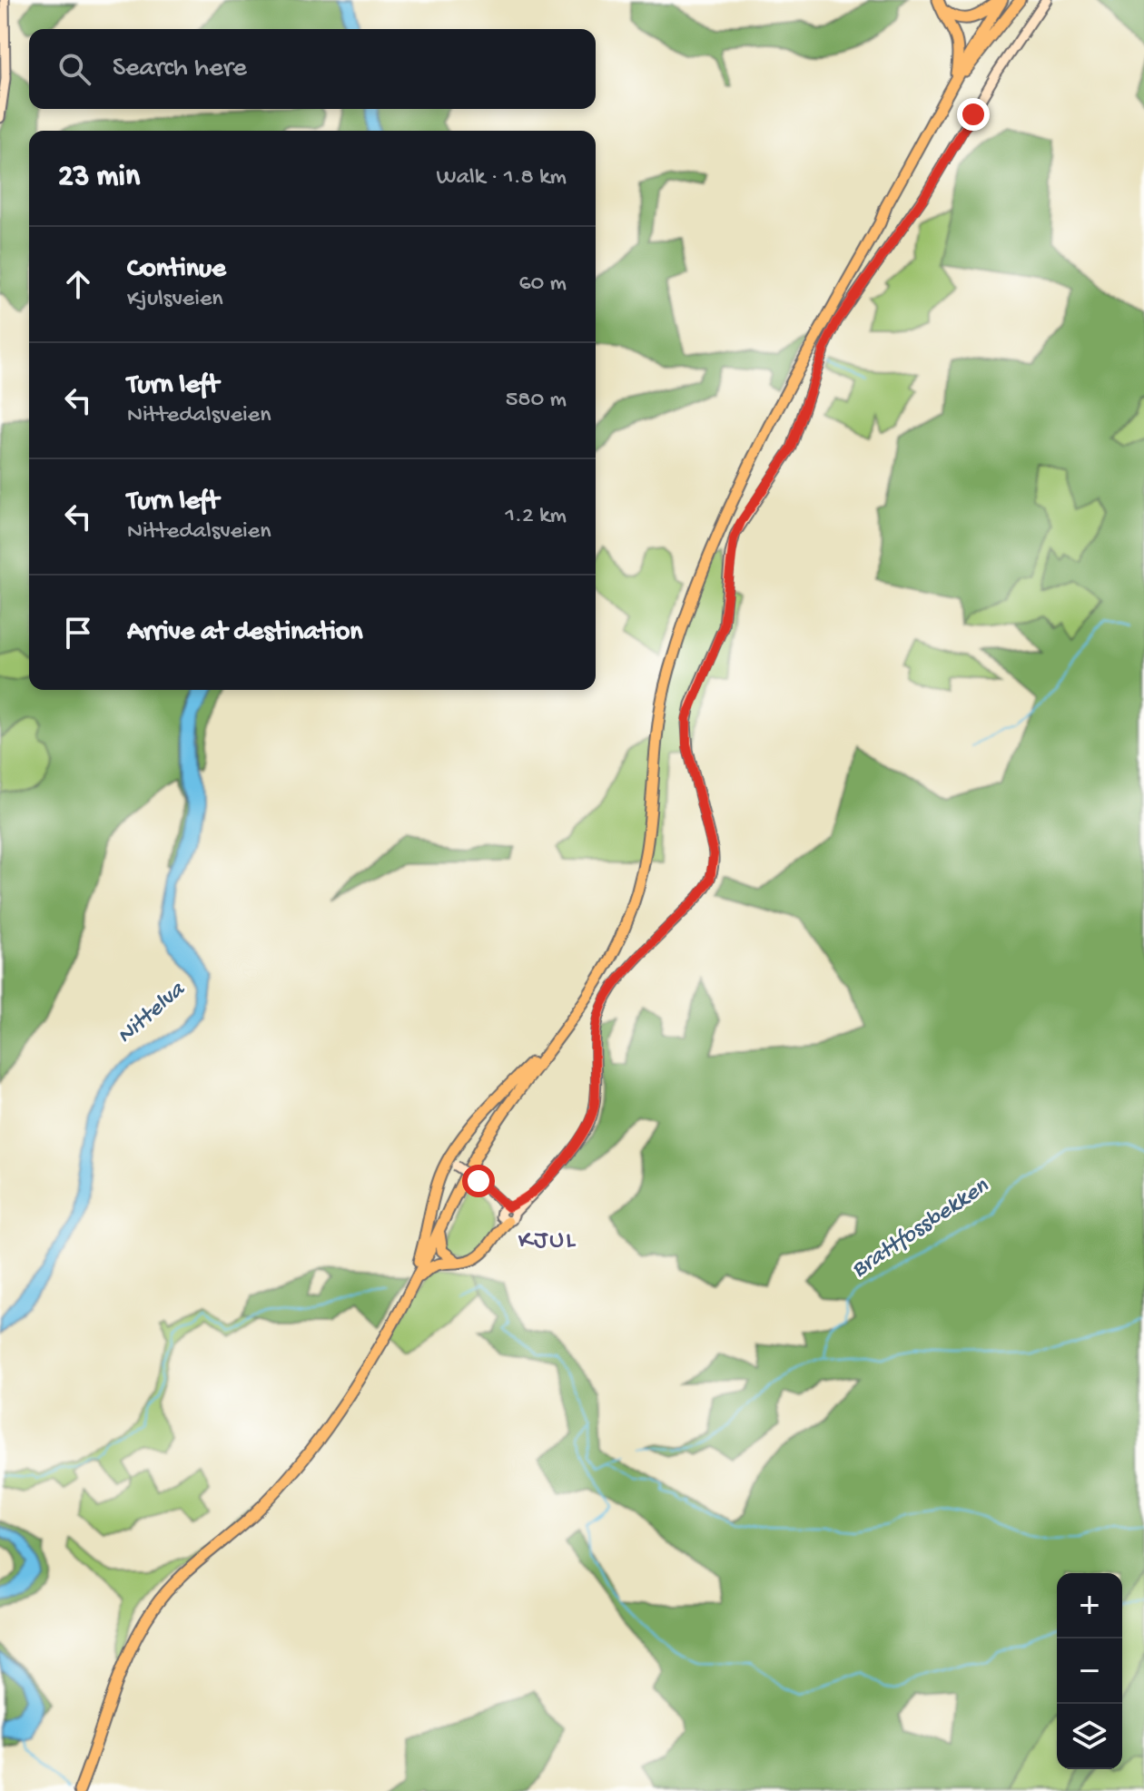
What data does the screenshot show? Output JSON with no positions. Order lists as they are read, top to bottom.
{
  "districts": ["KJUL"],
  "water": ["Nittelva", "Brattfossbekken"],
  "page": {
    "search": "Search here",
    "heading": ["23 min", "Walk · 1.8 km"],
    "list": [
      ["Continue", "Kjulsveien", "60 m"],
      ["Turn left", "Nittedalsveien", "580 m"],
      ["Turn left", "Nittedalsveien", "1.2 km"],
      "Arrive at destination"
    ],
    "map_buttons": ["+", "−"]
  }
}
